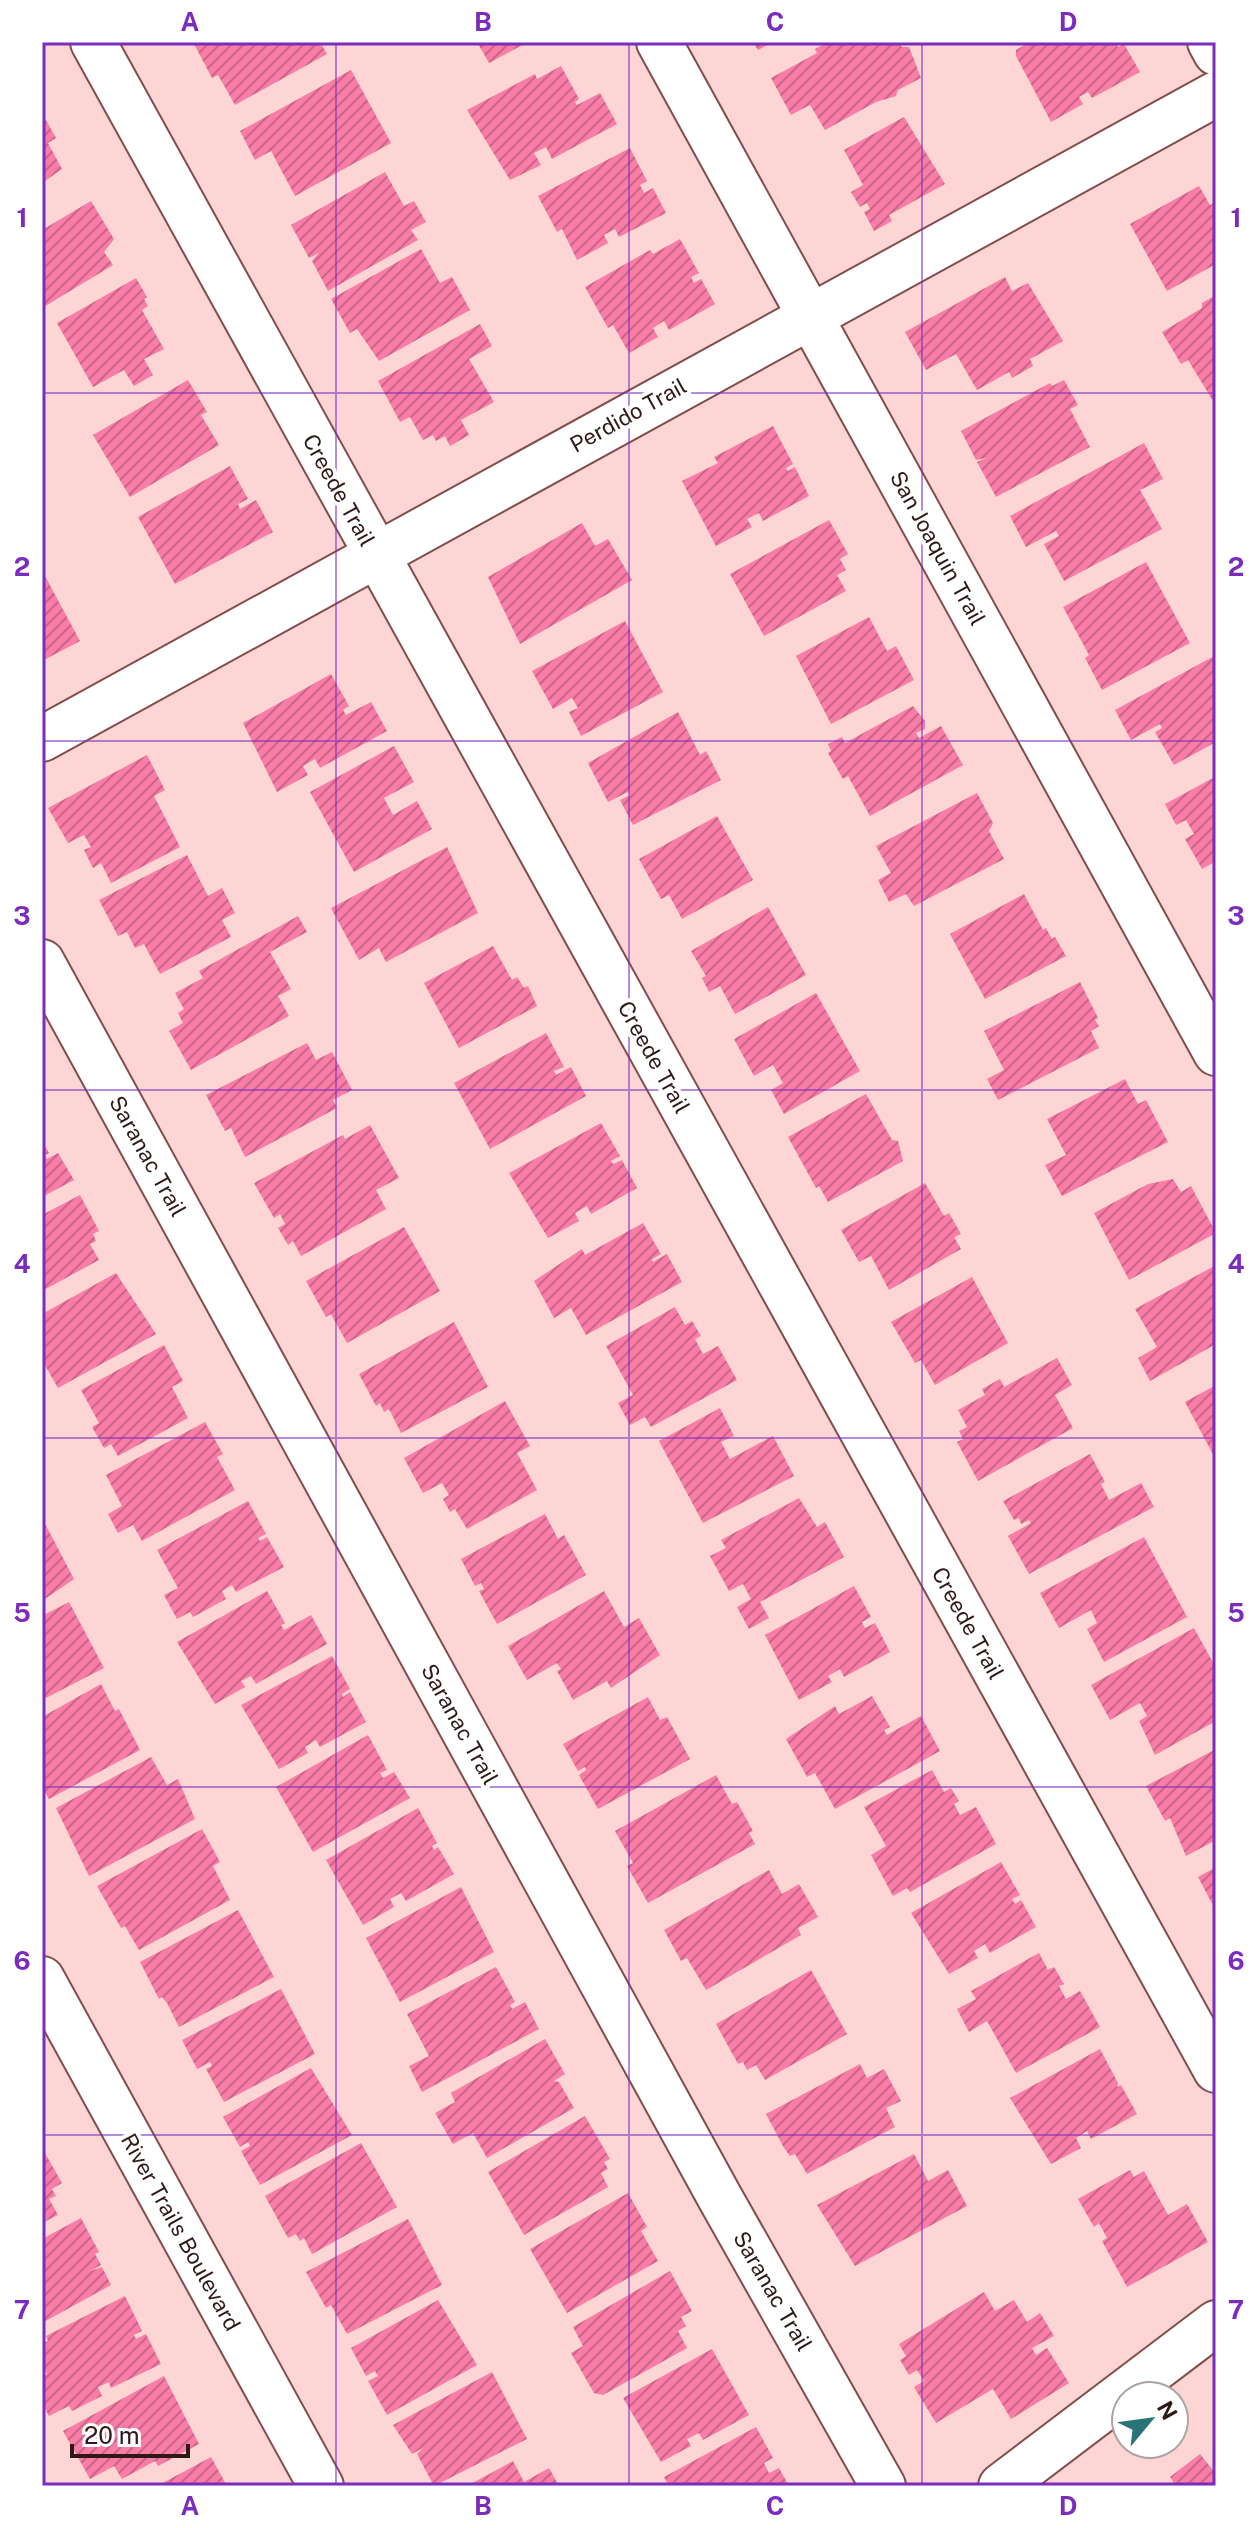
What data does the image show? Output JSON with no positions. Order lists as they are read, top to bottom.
{
  "streets": {
    "street": [
      "Perdido Trail",
      "Creede Trail",
      "San Joaquin Trail",
      "Saranac Trail",
      "River Trails Boulevard"
    ]
  },
  "crossings": [
    ["Perdido Trail", "Creede Trail"],
    ["Perdido Trail", "San Joaquin Trail"]
  ],
  "scale_bar": "20 m",
  "north": "top right",
  "grid": {
    "columns": [
      "A",
      "B",
      "C",
      "D"
    ],
    "rows": [
      "1",
      "2",
      "3",
      "4",
      "5",
      "6",
      "7"
    ]
  }
}
